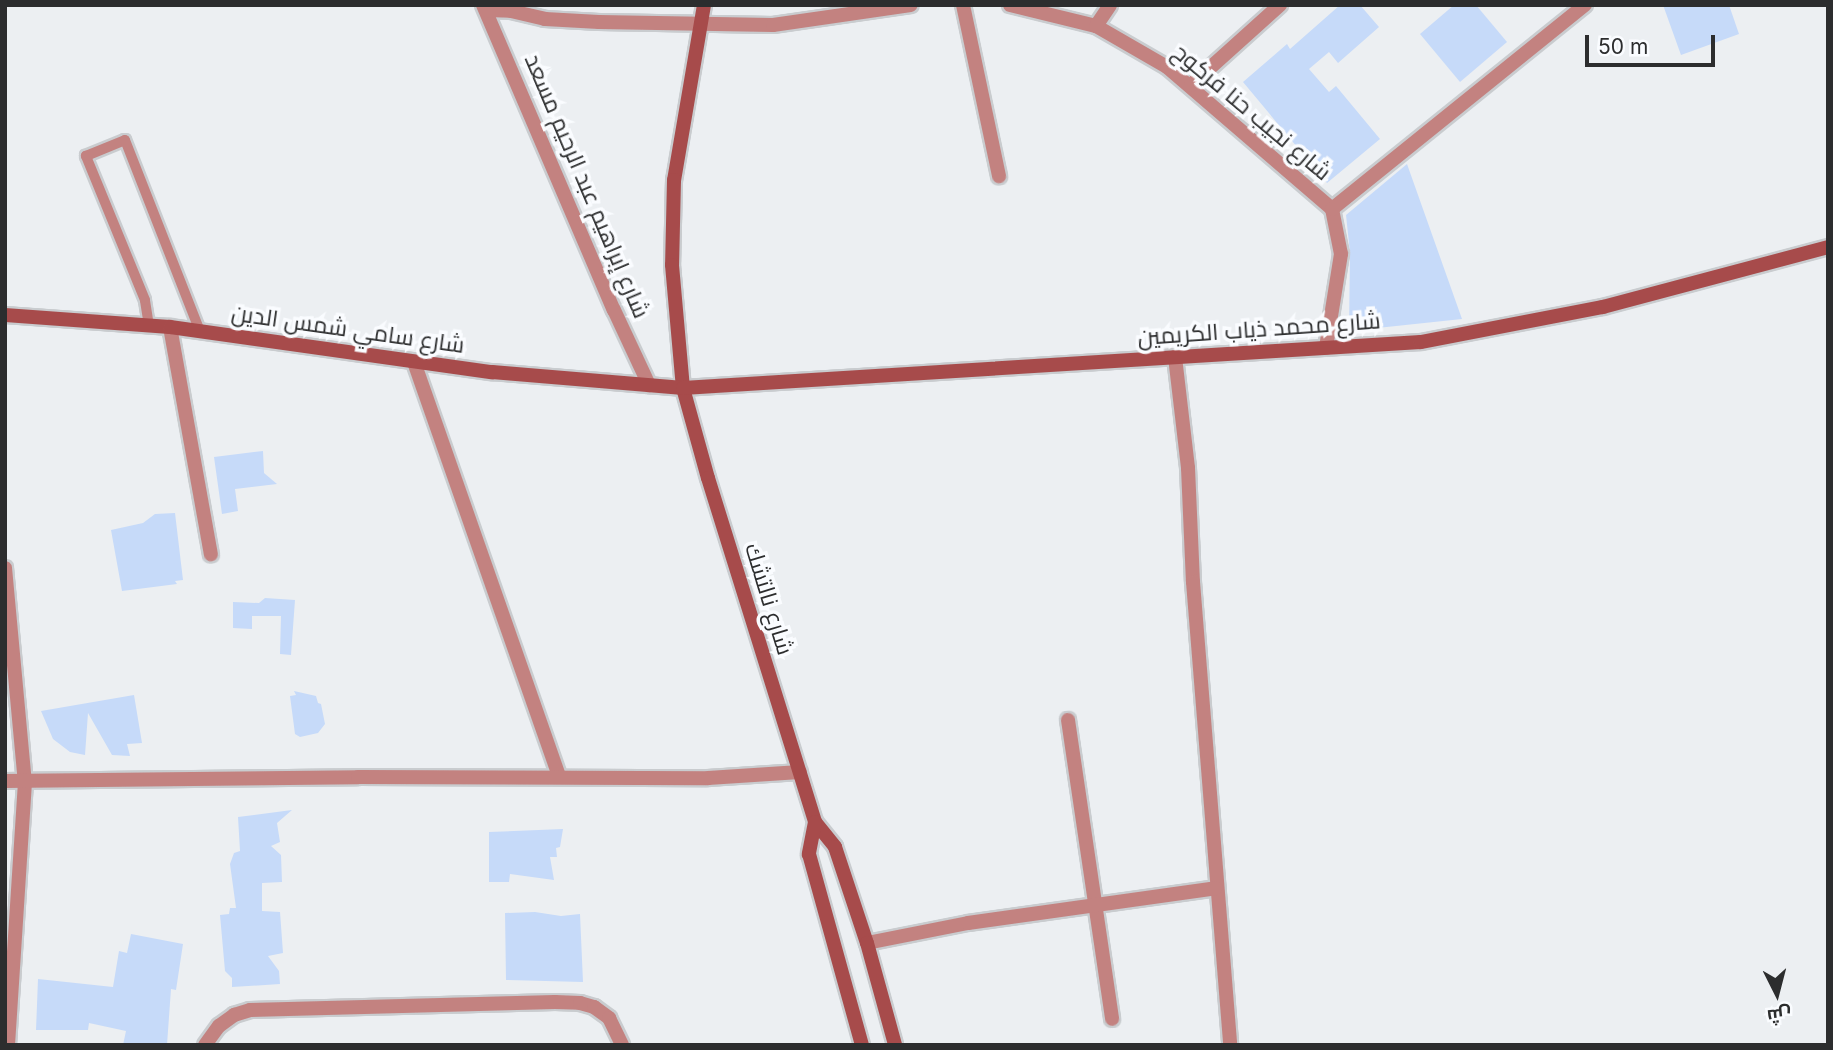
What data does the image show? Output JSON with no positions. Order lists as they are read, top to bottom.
{
  "streets": {
    "street": [
      "شارع نجيب حنا فركوح",
      "شارع إبراهيم عبد الرحيم مسعد",
      "شارع سامي شمس الدين",
      "شارع محمد ذياب الكريمين",
      "شارع نالتشك"
    ]
  },
  "crossings": [
    ["شارع نجيب حنا فركوح", "شارع محمد ذياب الكريمين"],
    ["شارع إبراهيم عبد الرحيم مسعد", "شارع سامي شمس الدين"],
    ["شارع سامي شمس الدين", "شارع محمد ذياب الكريمين"],
    ["شارع سامي شمس الدين", "شارع نالتشك"],
    ["شارع محمد ذياب الكريمين", "شارع نالتشك"]
  ],
  "scale_bar": "50 m",
  "north": "bottom"
}
